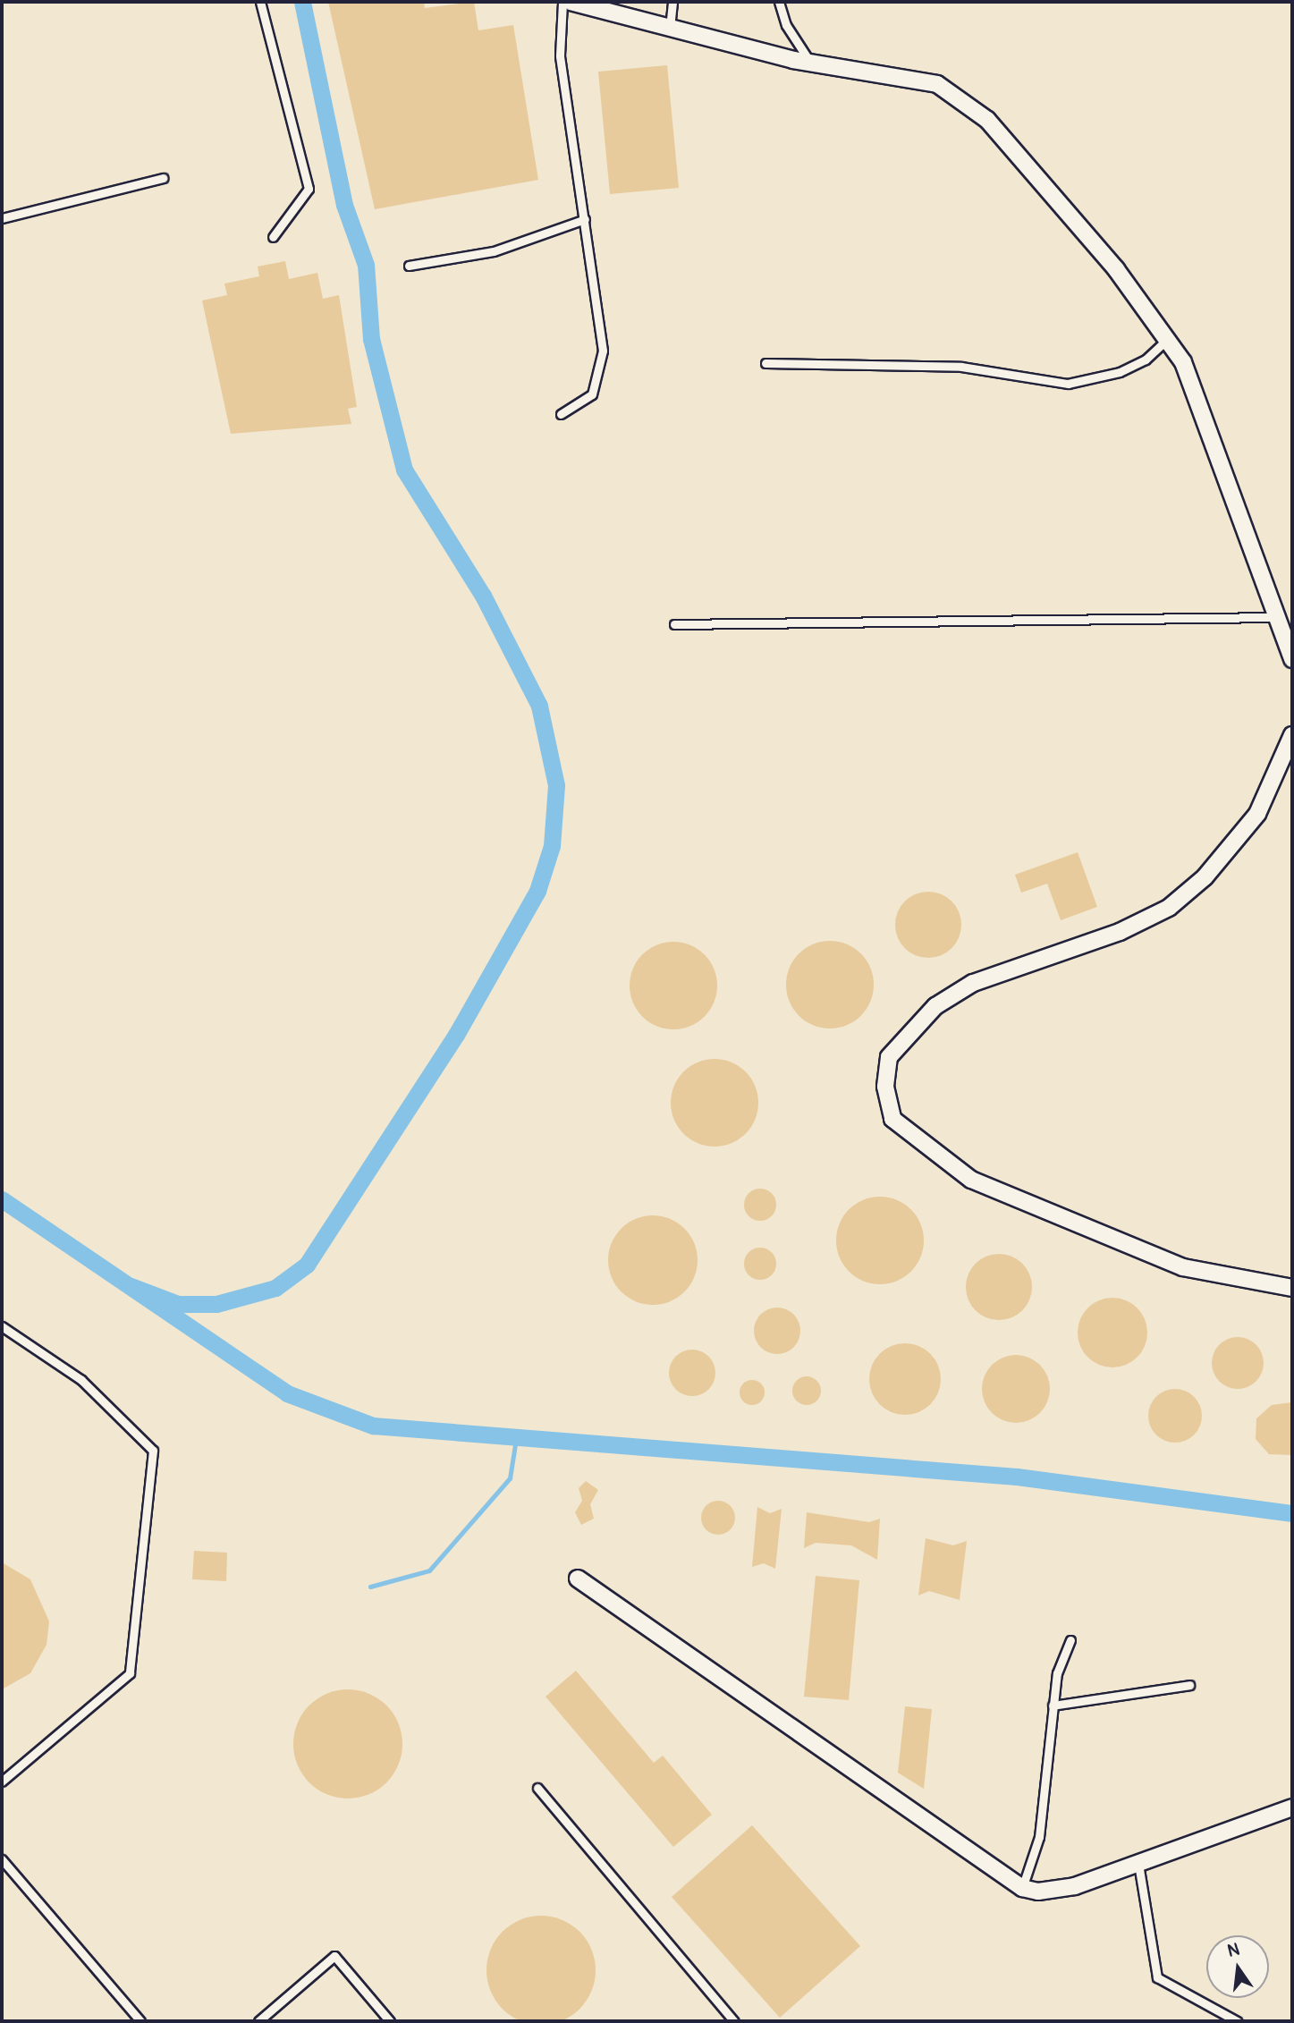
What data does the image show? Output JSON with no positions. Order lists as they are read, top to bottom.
{
  "north": "top"
}
